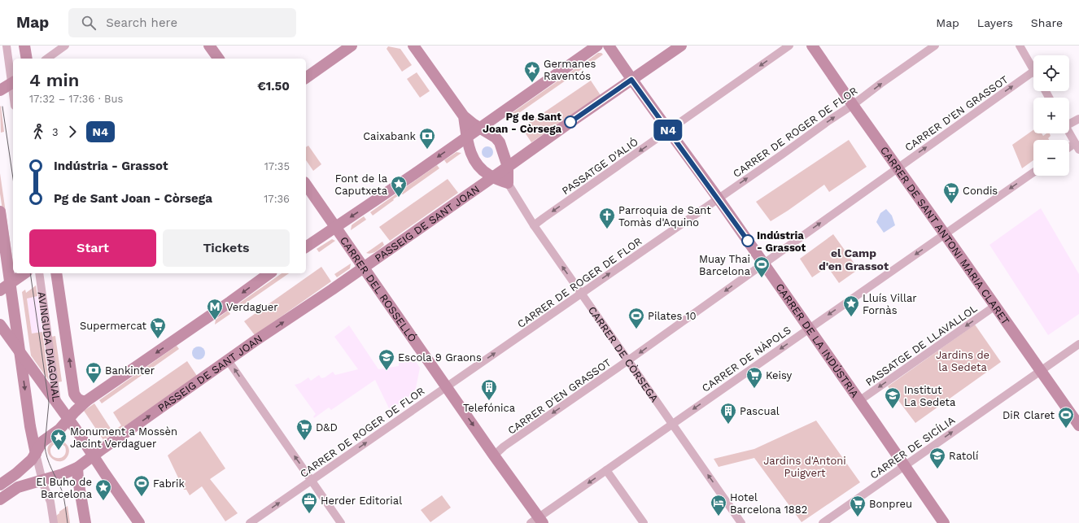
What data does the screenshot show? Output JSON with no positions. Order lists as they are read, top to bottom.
{
  "streets": {
    "main road": [
      "PASSEIG DE SANT JOAN",
      "CARRER DE SANT ANTONI MARIA CLARET",
      "CARRER DEL ROSSELLÓ",
      "CARRER DE LA INDÚSTRIA",
      "AVINGUDA DIAGONAL"
    ],
    "street": [
      "CARRER D'EN GRASSOT",
      "CARRER DE ROGER DE FLOR",
      "PASSATGE D'ALIÓ",
      "PASSATGE DE LLAVALLOL",
      "CARRER DE CÒRSEGA",
      "CARRER DE NÀPOLS",
      "CARRER DE SICÍLIA"
    ]
  },
  "crossings": [
    ["CARRER D'EN GRASSOT", "CARRER DE SANT ANTONI MARIA CLARET"],
    ["CARRER D'EN GRASSOT", "CARRER DEL ROSSELLÓ"],
    ["CARRER D'EN GRASSOT", "CARRER DE LA INDÚSTRIA"],
    ["CARRER D'EN GRASSOT", "CARRER DE CÒRSEGA"],
    ["CARRER DE ROGER DE FLOR", "CARRER DE SANT ANTONI MARIA CLARET"],
    ["CARRER DE ROGER DE FLOR", "CARRER DEL ROSSELLÓ"],
    ["CARRER DE ROGER DE FLOR", "CARRER DE LA INDÚSTRIA"],
    ["CARRER DE ROGER DE FLOR", "CARRER DE CÒRSEGA"],
    ["PASSATGE D'ALIÓ", "CARRER DE LA INDÚSTRIA"],
    ["PASSATGE D'ALIÓ", "CARRER DE CÒRSEGA"],
    ["PASSEIG DE SANT JOAN", "CARRER DEL ROSSELLÓ"],
    ["PASSEIG DE SANT JOAN", "CARRER DE LA INDÚSTRIA"],
    ["PASSEIG DE SANT JOAN", "AVINGUDA DIAGONAL"],
    ["CARRER DE SANT ANTONI MARIA CLARET", "PASSATGE DE LLAVALLOL"],
    ["CARRER DE SANT ANTONI MARIA CLARET", "CARRER DE NÀPOLS"],
    ["CARRER DE SANT ANTONI MARIA CLARET", "CARRER DE SICÍLIA"],
    ["CARRER DEL ROSSELLÓ", "CARRER DE NÀPOLS"],
    ["CARRER DE LA INDÚSTRIA", "PASSATGE DE LLAVALLOL"],
    ["CARRER DE LA INDÚSTRIA", "CARRER DE NÀPOLS"],
    ["CARRER DE LA INDÚSTRIA", "CARRER DE SICÍLIA"],
    ["CARRER DE CÒRSEGA", "CARRER DE NÀPOLS"]
  ],
  "one_way": [
    "CARRER DE ROGER DE FLOR",
    "PASSATGE D'ALIÓ",
    "PASSATGE DE LLAVALLOL",
    "CARRER DE CÒRSEGA",
    "CARRER DE NÀPOLS",
    "CARRER DE SICÍLIA"
  ],
  "districts": ["el Camp d'en Grassot"],
  "parks": ["Jardins de la Sedeta", "Jardins d'Antoni Puigvert"],
  "places": {
    "place": [
      "Germanes Raventós",
      "Font de la Caputxeta",
      "Lluís Villar Fornàs",
      "Monument a Mossèn Jacint Verdaguer",
      "El Buho de Barcelona"
    ],
    "other": ["Pg de Sant Joan - Còrsega", "Indústria - Grassot"],
    "bank": ["Caixabank", "Bankinter"],
    "supermarket": [
      "Condis",
      "Supermercat",
      "Keisy",
      "D&D",
      "Bonpreu"
    ],
    "church": ["Parroquia de Sant Tomàs d'Aquino"],
    "sports": [
      "Muay Thai Barcelona",
      "Pilates 10",
      "DiR Claret",
      "Fabrik"
    ],
    "metro station": ["Verdaguer"],
    "school or university": ["Escola 9 Graons", "Institut La Sedeta", "Ratolí"],
    "building": ["Telefónica", "Pascual"],
    "office": ["Herder Editorial"],
    "hotel": ["Hotel Barcelona 1882"]
  },
  "lines": ["bus line N4"],
  "page": {
    "header": "Map",
    "search": "Search here",
    "nav": ["Map", "Layers", "Share"],
    "on_map": "N4",
    "map_buttons": ["+", "−"],
    "heading": ["4 min", "17:32 – 17:36 · Bus", "€1.50"],
    "legs": ["3", "N4"],
    "list": [
      {
        "name": "Indústria - Grassot",
        "value": "17:35"
      },
      {
        "name": "Pg de Sant Joan - Còrsega",
        "value": "17:36"
      }
    ],
    "buttons": ["Start", "Tickets"]
  }
}
